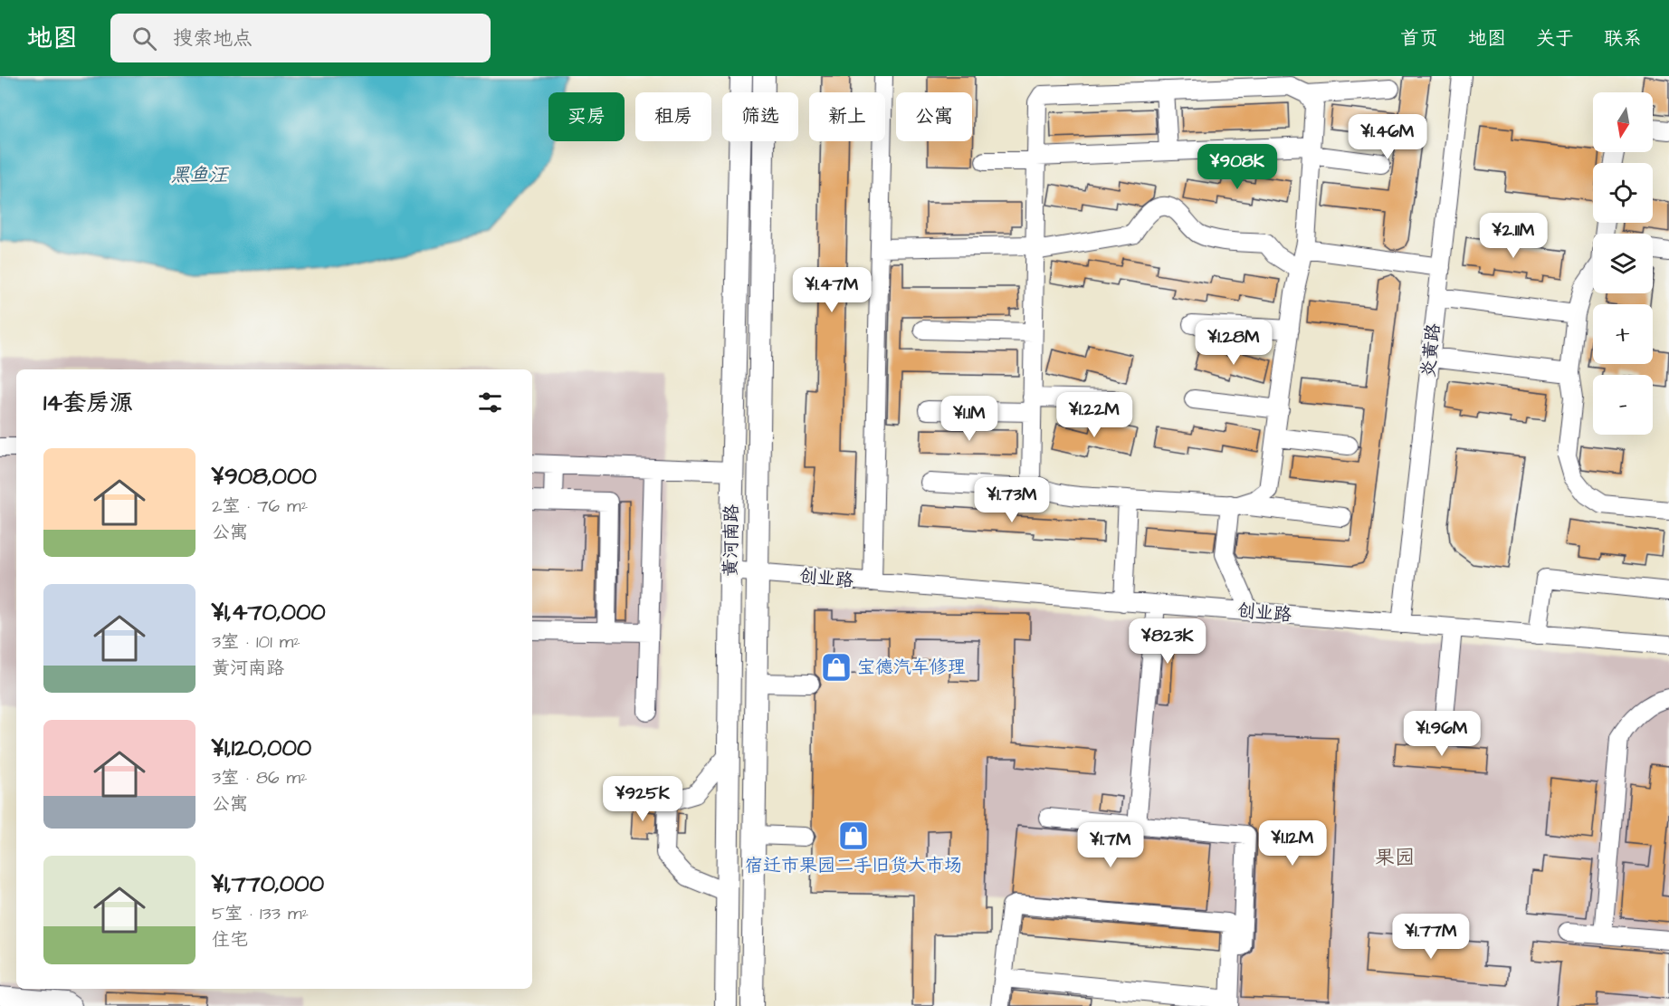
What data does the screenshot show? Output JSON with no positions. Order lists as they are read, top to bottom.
{
  "streets": {
    "main road": ["黄河南路"],
    "street": ["炎黄路", "创业路"]
  },
  "crossings": [
    ["炎黄路", "创业路"],
    ["黄河南路", "创业路"]
  ],
  "districts": ["果园"],
  "water": ["黑鱼汪"],
  "places": {
    "shop": ["宝德汽车修理", "宿迁市果园二手旧货大市场"]
  },
  "north": "bottom",
  "page": {
    "header": "地图",
    "search": "搜索地点",
    "nav": [
      "首页",
      "地图",
      "关于",
      "联系"
    ],
    "map_buttons": ["+", "−"],
    "chip": [
      "买房",
      "租房",
      "筛选",
      "新上",
      "公寓"
    ],
    "price": [
      "¥1.46M",
      "¥908K",
      "¥2.11M",
      "¥1.47M",
      "¥1.28M",
      "¥1.22M",
      "¥1.1M",
      "¥1.73M",
      "¥823K",
      "¥1.96M",
      "¥925K",
      "¥1.12M",
      "¥1.7M",
      "¥1.77M"
    ],
    "heading": "14套房源",
    "list": [
      {
        "name": "¥908,000",
        "note": "2室 · 76 m² · 公寓"
      },
      {
        "name": "¥1,470,000",
        "note": "3室 · 101 m² · 黄河南路"
      },
      {
        "name": "¥1,120,000",
        "note": "3室 · 86 m² · 公寓"
      },
      {
        "name": "¥1,770,000",
        "note": "5室 · 133 m² · 住宅"
      }
    ]
  }
}
